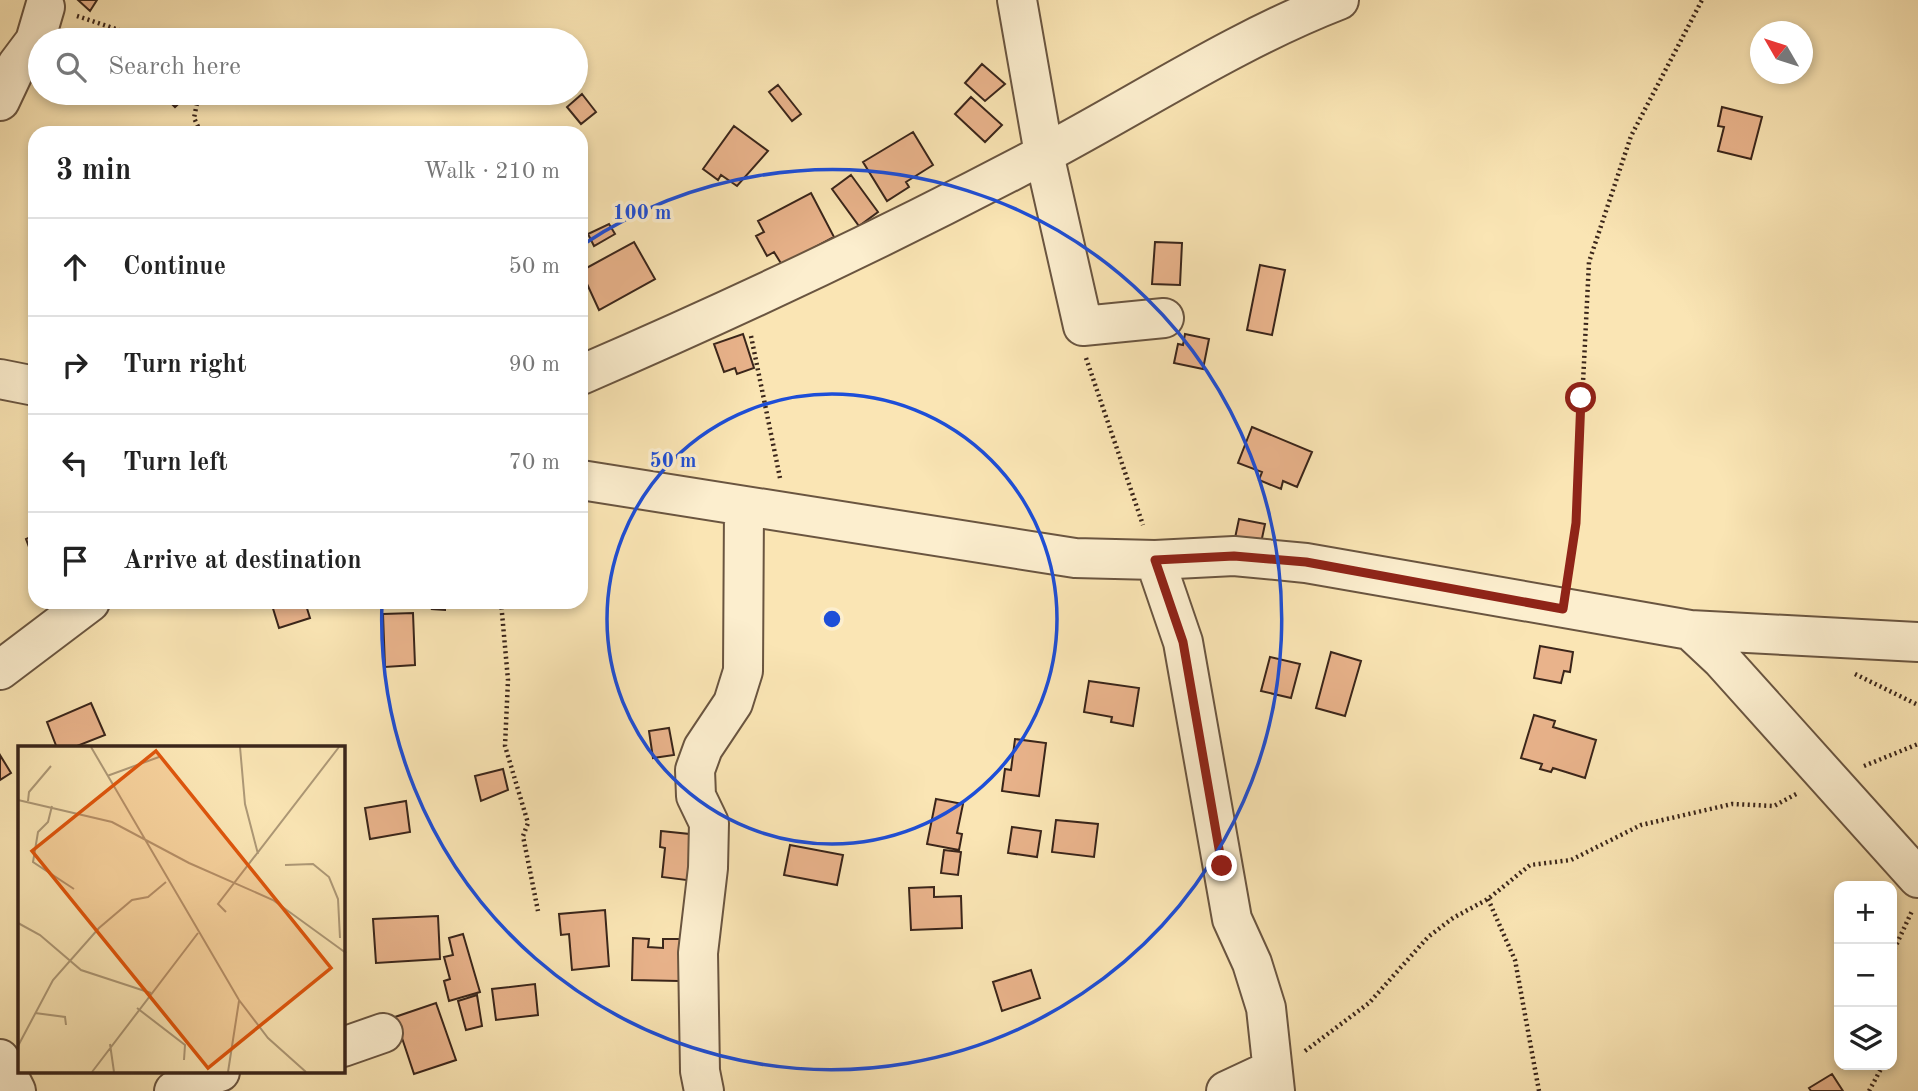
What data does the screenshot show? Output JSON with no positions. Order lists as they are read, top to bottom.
{
  "north": "top left",
  "page": {
    "search": "Search here",
    "heading": ["3 min", "Walk · 210 m"],
    "list": [
      ["Continue", "50 m"],
      ["Turn right", "90 m"],
      ["Turn left", "70 m"],
      "Arrive at destination"
    ],
    "map_buttons": ["+", "−"]
  },
  "rings": ["100 m", "50 m"]
}
